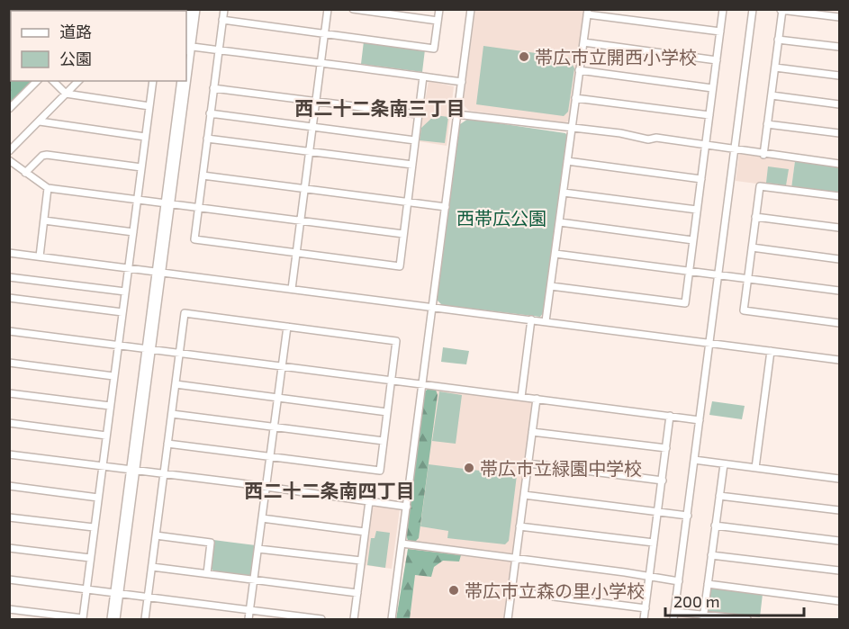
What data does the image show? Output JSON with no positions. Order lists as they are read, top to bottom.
{
  "districts": ["西二十二条南三丁目", "西二十二条南四丁目"],
  "parks": ["西帯広公園"],
  "places": ["帯広市立開西小学校", "帯広市立緑園中学校", "帯広市立森の里小学校"],
  "legend": ["道路", "公園"],
  "scale_bar": "200 m"
}
